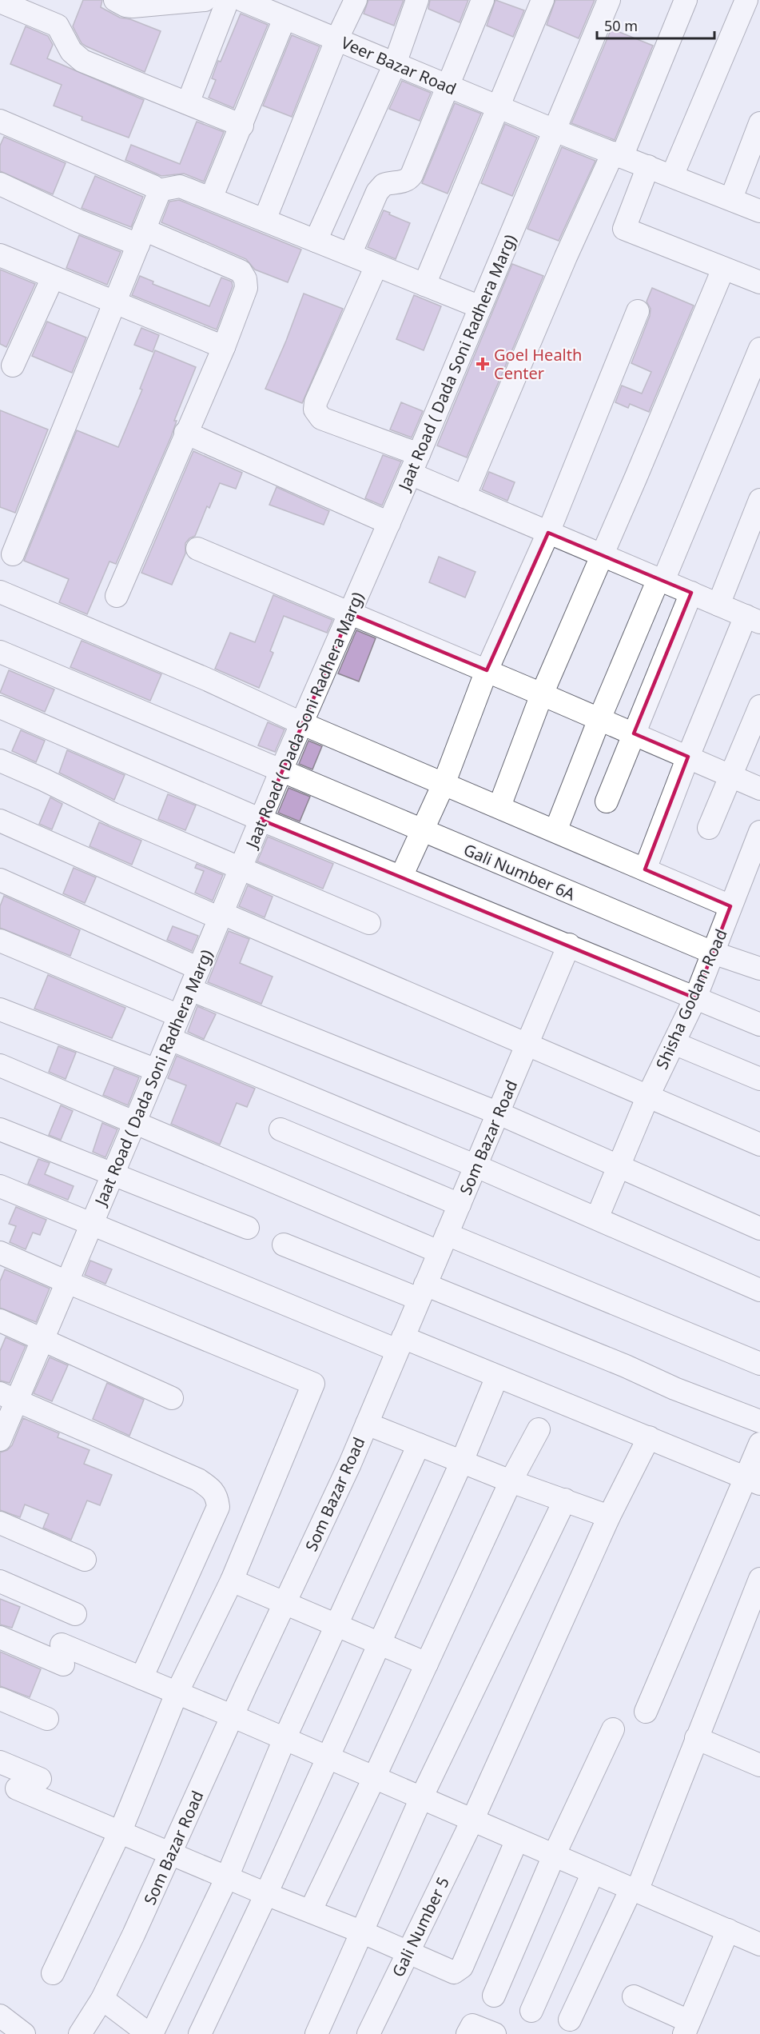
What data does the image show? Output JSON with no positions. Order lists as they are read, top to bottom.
{
  "streets": {
    "street": [
      "Veer Bazar Road",
      "Jaat Road ( Dada Soni Radhera Marg)",
      "Gali Number 6A",
      "Shisha Godam Road",
      "Som Bazar Road",
      "Gali Number 5"
    ]
  },
  "crossings": [
    ["Veer Bazar Road", "Jaat Road ( Dada Soni Radhera Marg)"],
    ["Jaat Road ( Dada Soni Radhera Marg)", "Gali Number 6A"],
    ["Gali Number 6A", "Shisha Godam Road"]
  ],
  "places": {
    "health": ["Goel Health Center"]
  },
  "scale_bar": "50 m"
}
